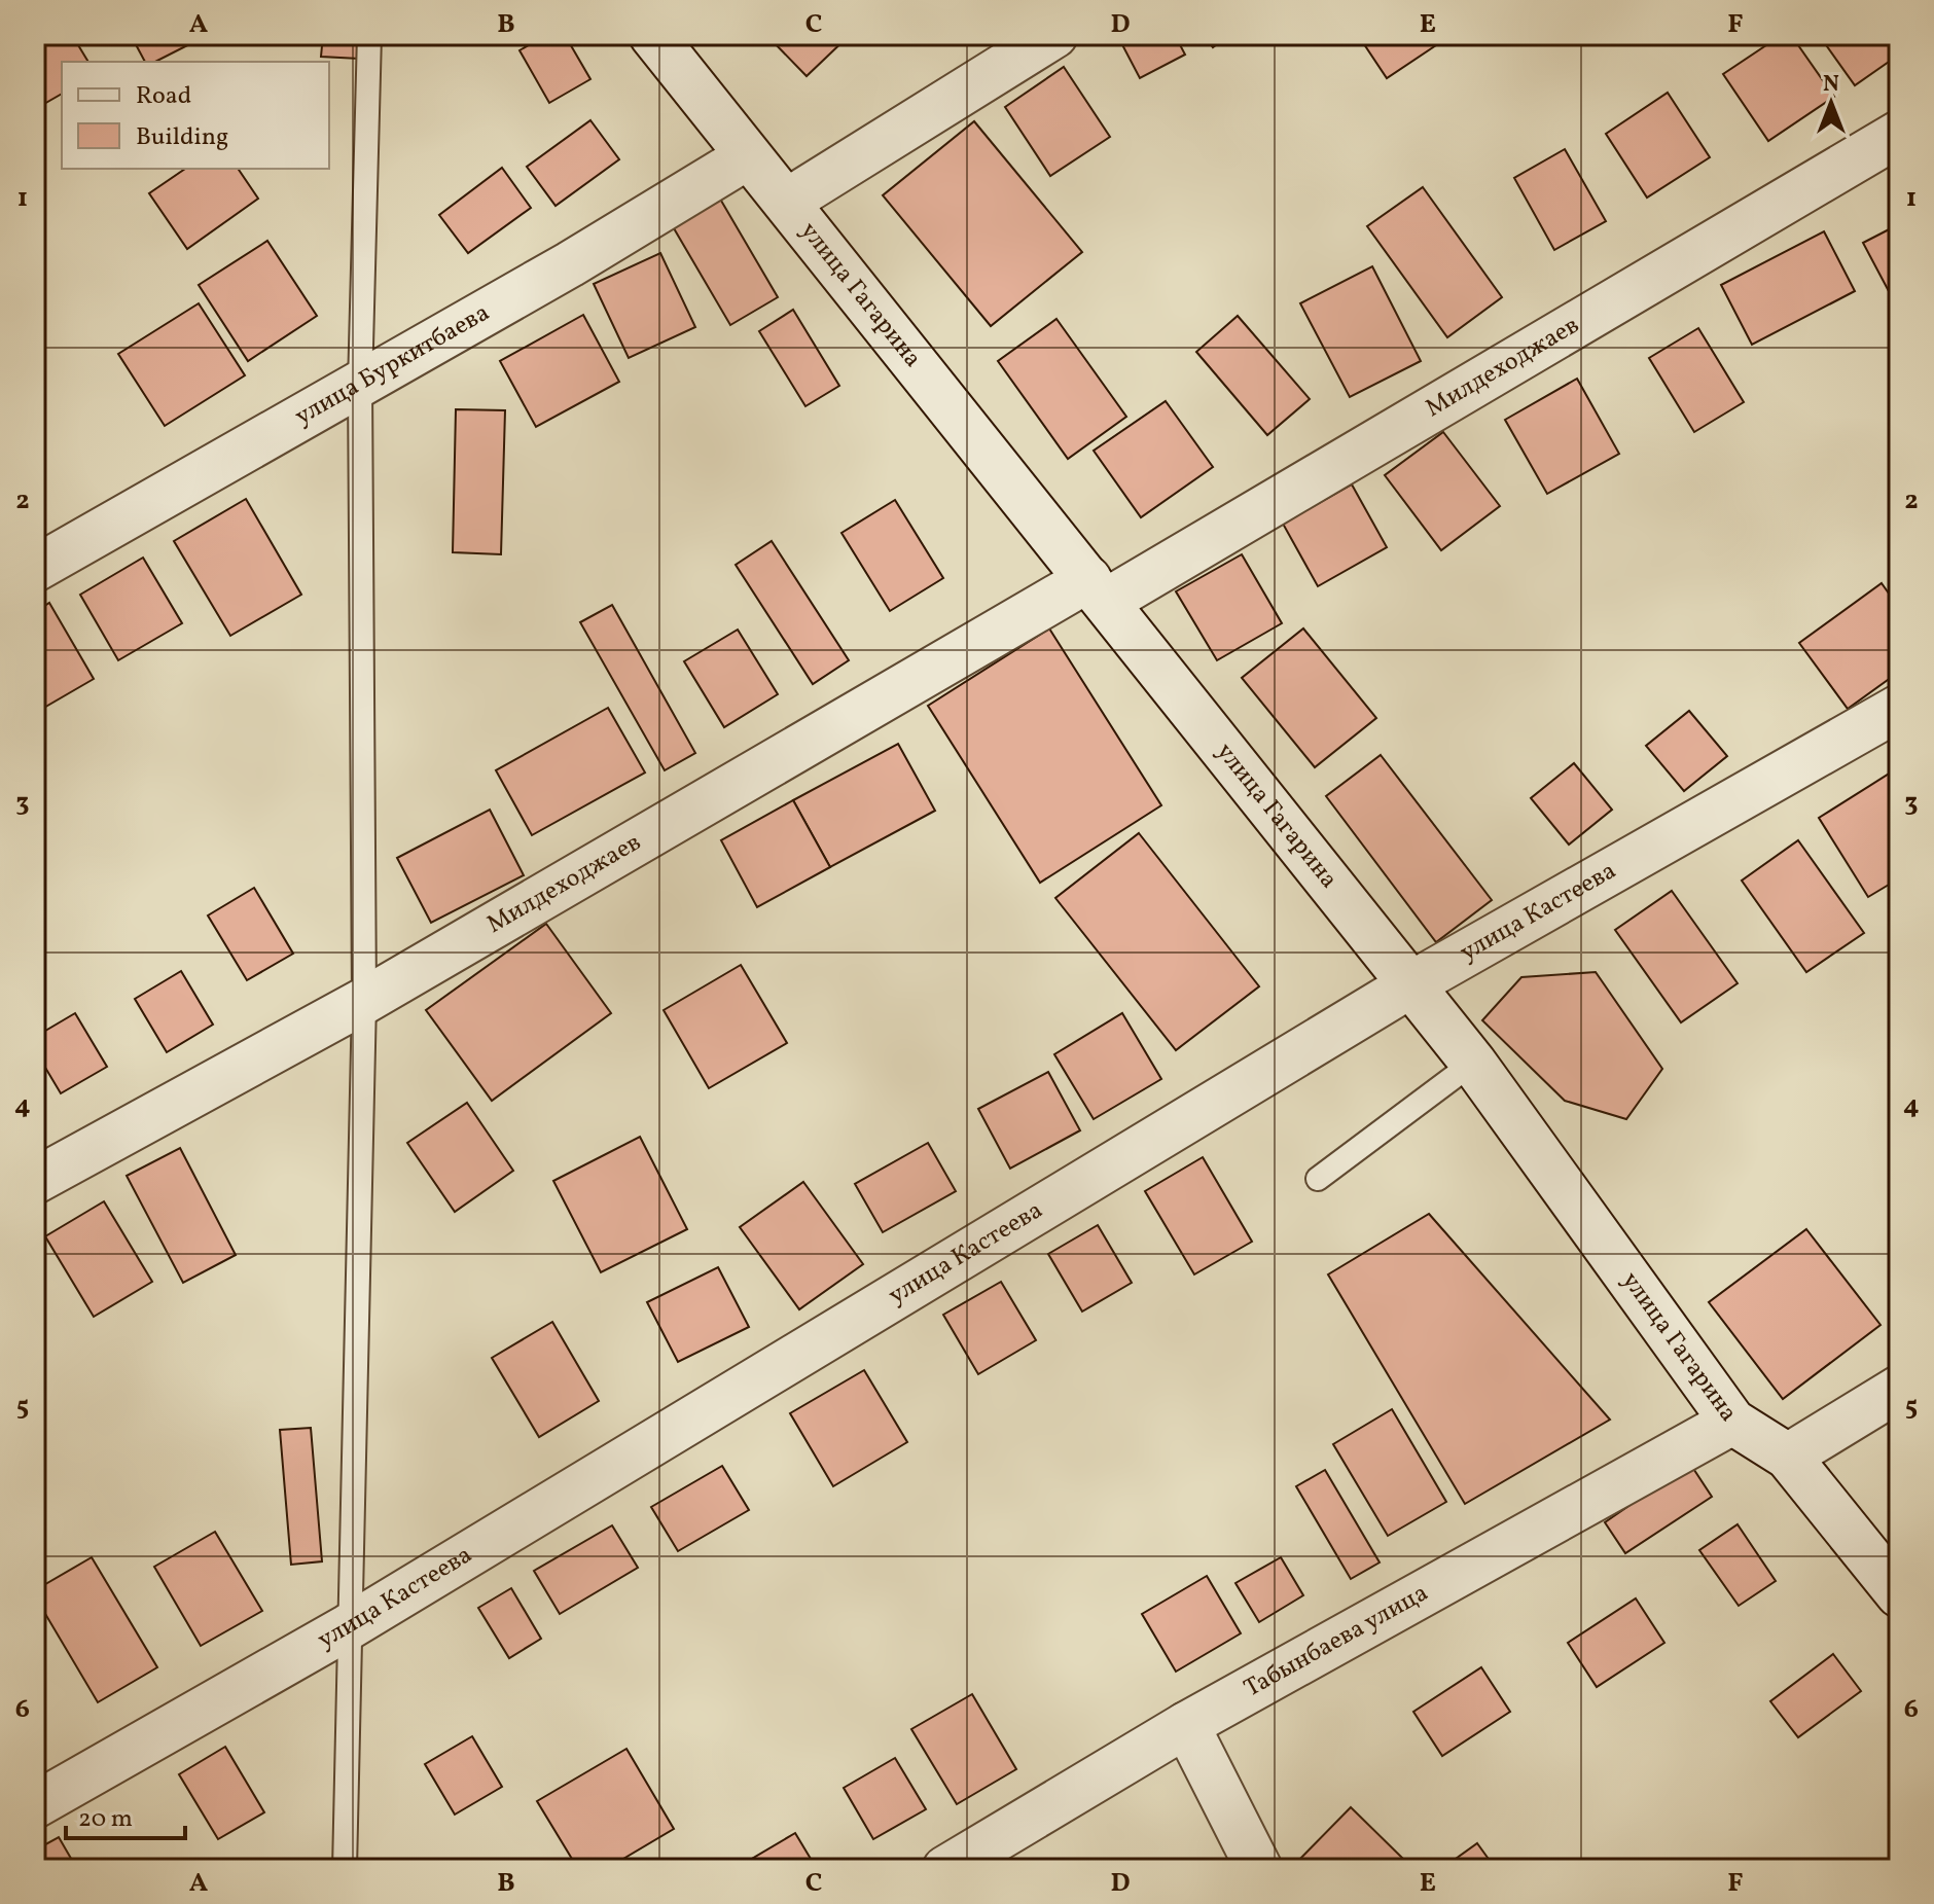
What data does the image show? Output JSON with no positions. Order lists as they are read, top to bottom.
{
  "streets": {
    "street": [
      "улица Гагарина",
      "улица Буркитбаева",
      "Милдеходжаев",
      "улица Кастеева",
      "Табынбаева улица"
    ]
  },
  "crossings": [
    ["улица Гагарина", "улица Буркитбаева"],
    ["улица Гагарина", "Милдеходжаев"],
    ["улица Гагарина", "улица Кастеева"],
    ["улица Гагарина", "Табынбаева улица"]
  ],
  "legend": ["Road", "Building"],
  "scale_bar": "20 m",
  "north": "top",
  "grid": {
    "columns": [
      "A",
      "B",
      "C",
      "D",
      "E",
      "F"
    ],
    "rows": [
      "1",
      "2",
      "3",
      "4",
      "5",
      "6"
    ]
  }
}
